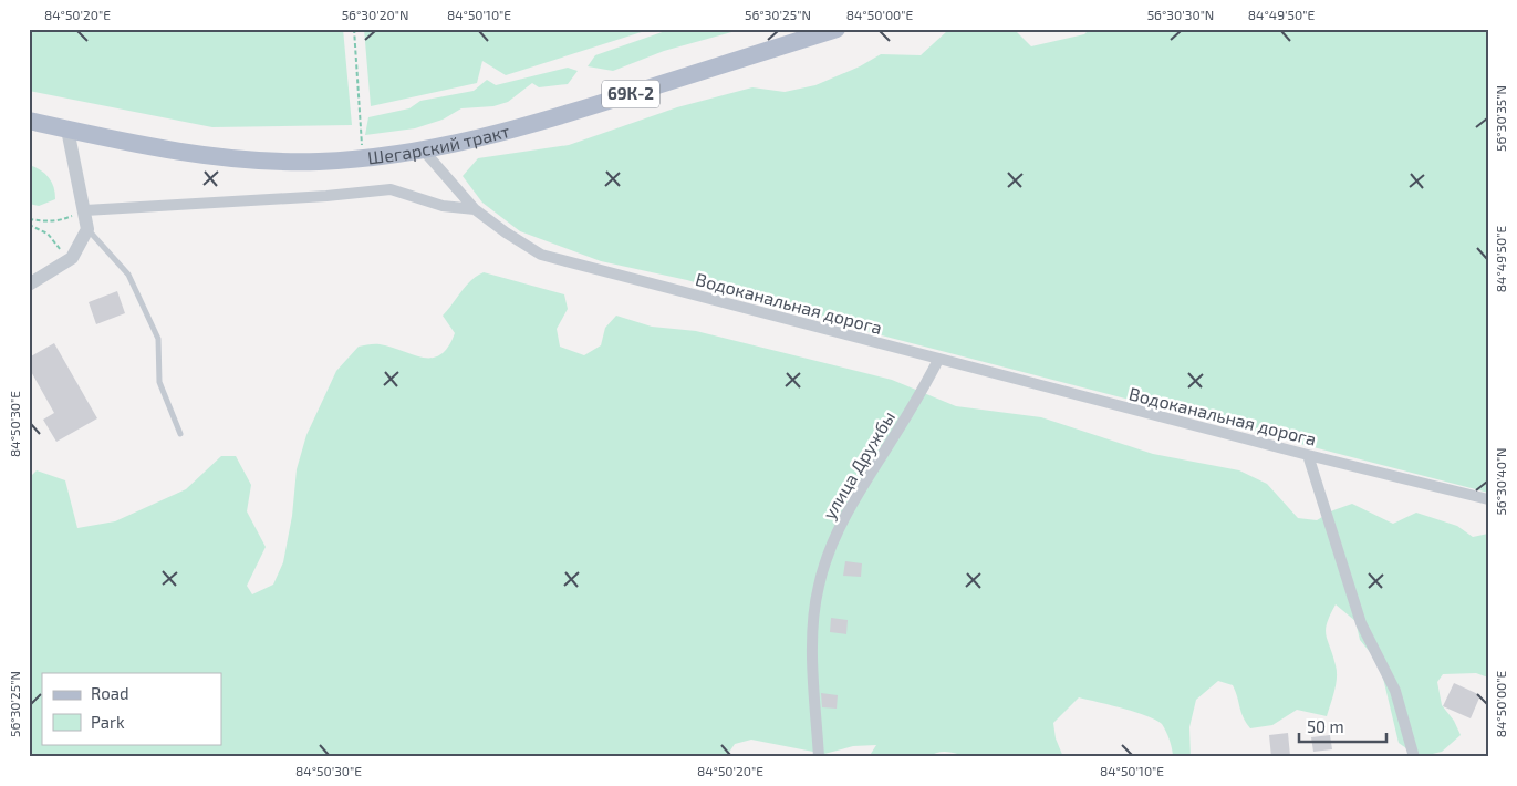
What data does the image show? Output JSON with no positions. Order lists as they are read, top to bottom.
{
  "streets": {
    "main road": ["69К-2", "Шегарский тракт"],
    "street": ["Водоканальная дорога", "улица Дружбы"]
  },
  "crossings": [
    ["Шегарский тракт", "Водоканальная дорога"],
    ["Водоканальная дорога", "улица Дружбы"]
  ],
  "legend": ["Road", "Park"],
  "scale_bar": "50 m",
  "coordinates": [
    "84°50'20\"E",
    "56°30'20\"N",
    "84°50'10\"E",
    "56°30'25\"N",
    "84°50'00\"E",
    "56°30'30\"N",
    "84°49'50\"E",
    "56°30'35\"N",
    "84°50'30\"E",
    "56°30'40\"N"
  ]
}
